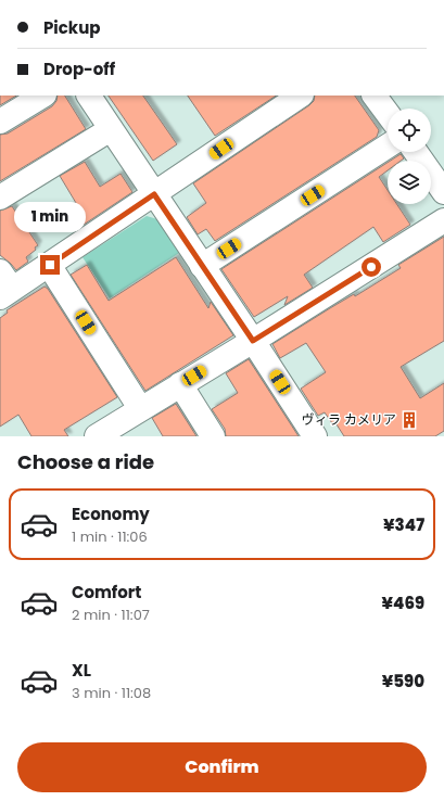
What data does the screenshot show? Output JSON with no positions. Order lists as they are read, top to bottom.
{
  "places": {
    "building": ["ヴィラ カメリア"]
  },
  "page": {
    "banner": ["Pickup", "Drop-off"],
    "bubble": "1 min",
    "heading": "Choose a ride",
    "list": [
      {
        "name": "Economy",
        "note": "1 min · 11:06",
        "value": "¥347"
      },
      {
        "name": "Comfort",
        "note": "2 min · 11:07",
        "value": "¥469"
      },
      {
        "name": "XL",
        "note": "3 min · 11:08",
        "value": "¥590"
      }
    ],
    "buttons": "Confirm"
  }
}
